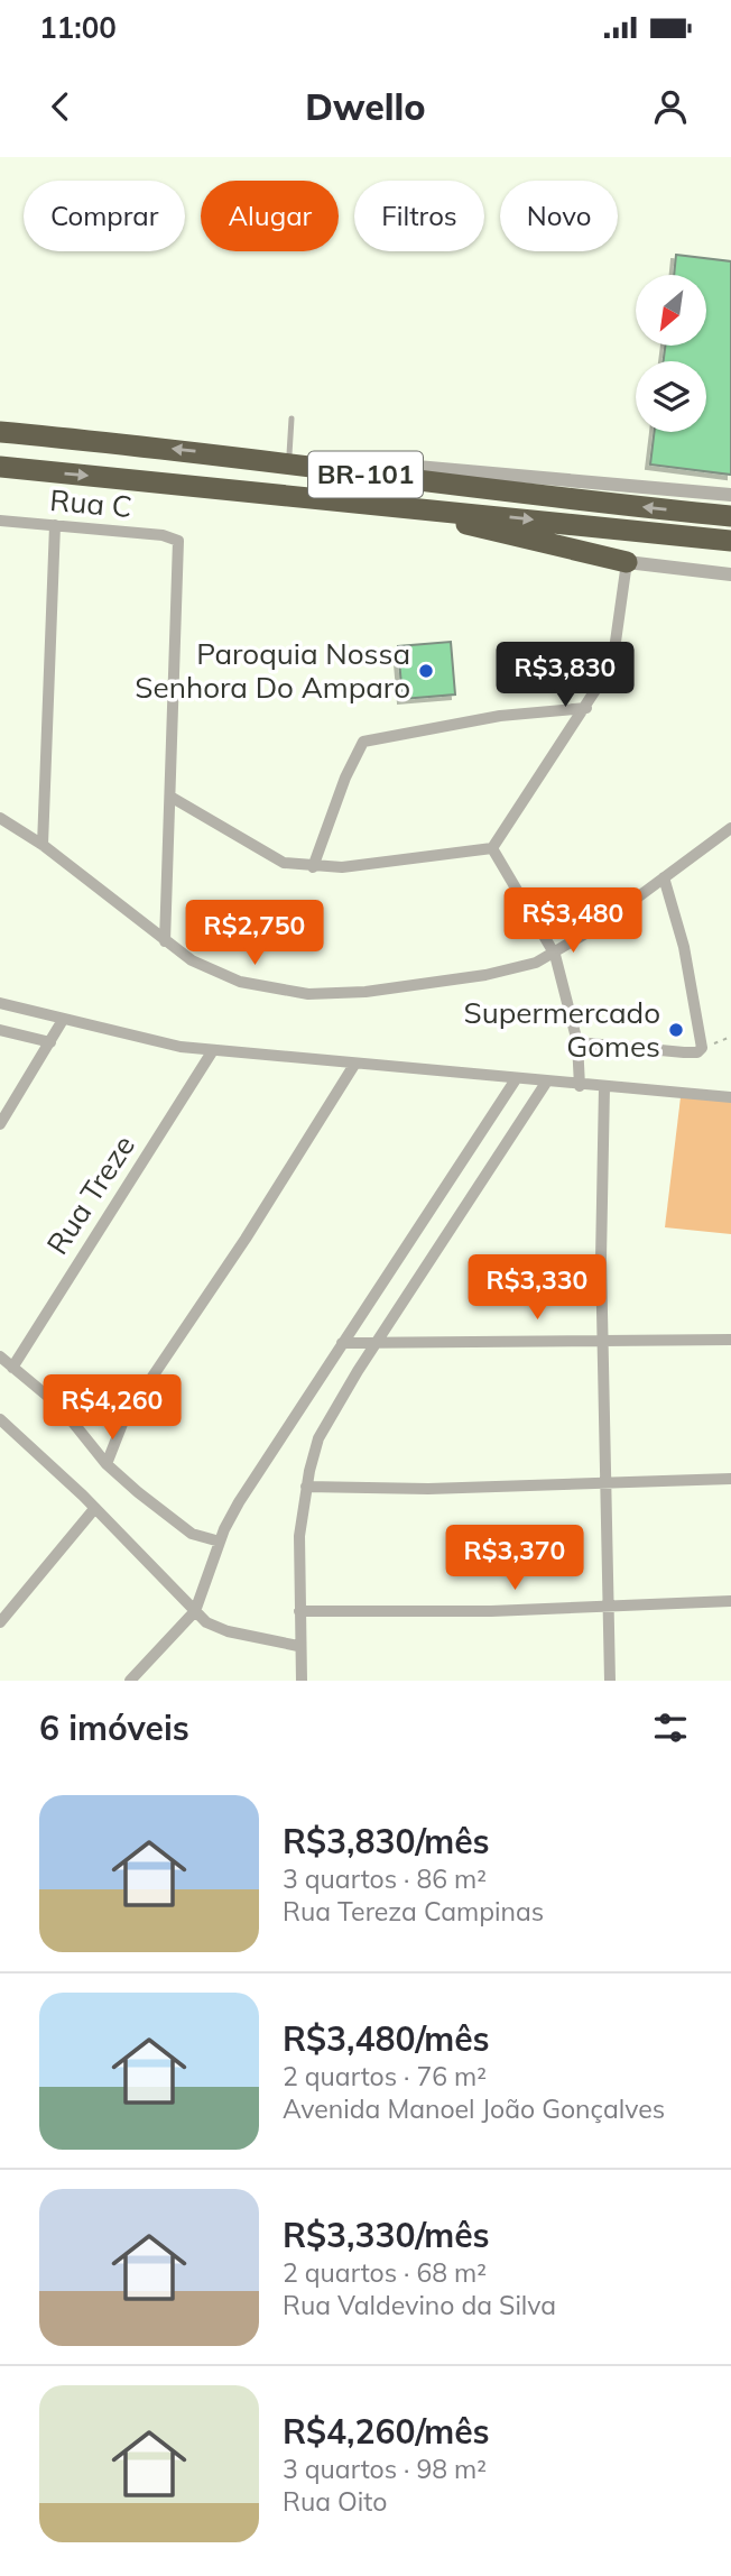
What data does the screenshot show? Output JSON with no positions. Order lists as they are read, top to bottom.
{
  "streets": {
    "highway": ["BR-101"],
    "street": ["Rua C", "Rua Treze"]
  },
  "places": ["Paroquia Nossa Senhora Do Amparo", "Supermercado Gomes"],
  "north": "bottom left",
  "page": {
    "status": "11:00",
    "header": "Dwello",
    "chip": [
      "Comprar",
      "Alugar",
      "Filtros",
      "Novo"
    ],
    "price": [
      "R$3,830",
      "R$3,480",
      "R$2,750",
      "R$3,330",
      "R$4,260",
      "R$3,370"
    ],
    "heading": "6 imóveis",
    "list": [
      {
        "name": "R$3,830/mês",
        "note": "3 quartos · 86 m² · Rua Tereza Campinas"
      },
      {
        "name": "R$3,480/mês",
        "note": "2 quartos · 76 m² · Avenida Manoel João Gonçalves"
      },
      {
        "name": "R$3,330/mês",
        "note": "2 quartos · 68 m² · Rua Valdevino da Silva"
      },
      {
        "name": "R$4,260/mês",
        "note": "3 quartos · 98 m² · Rua Oito"
      }
    ]
  }
}
